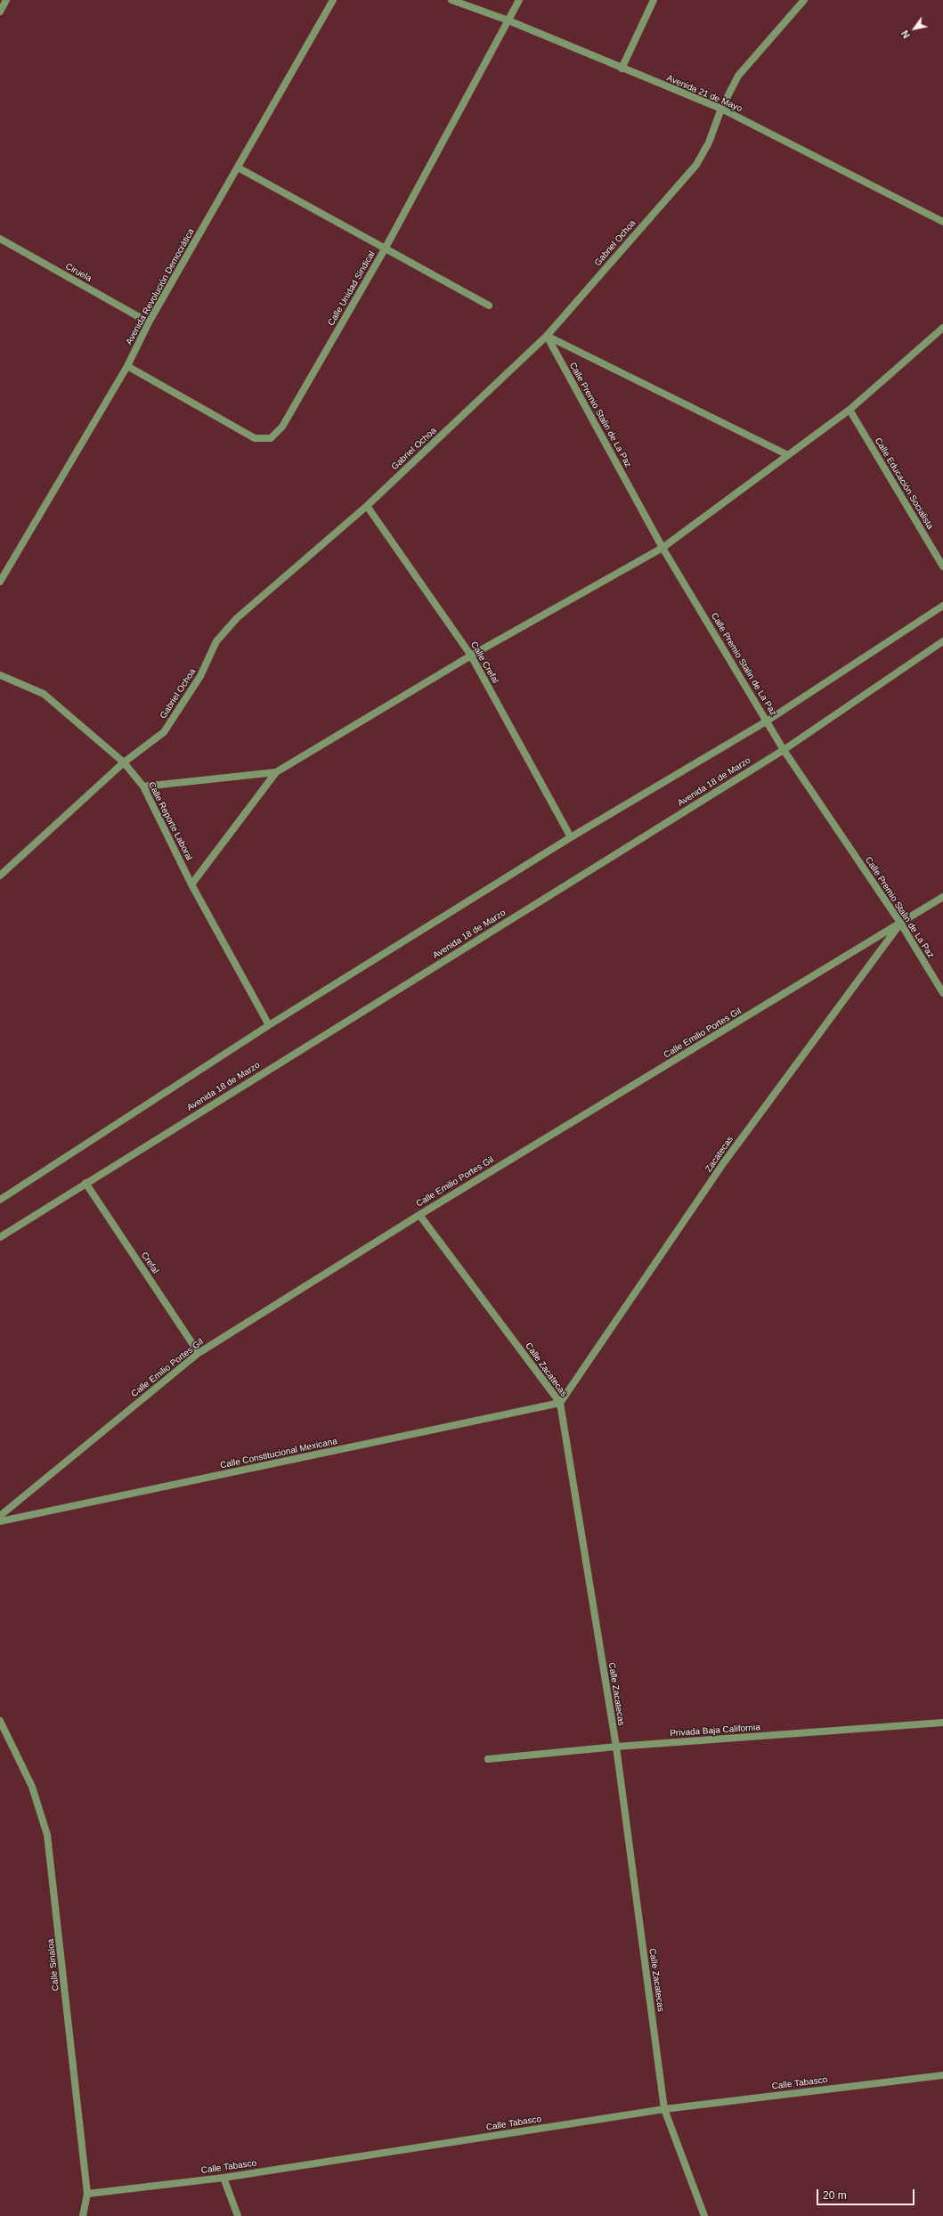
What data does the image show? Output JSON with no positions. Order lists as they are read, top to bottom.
{
  "streets": {
    "street": [
      "Avenida 21 de Mayo",
      "Gabriel Ochoa",
      "Ciruela",
      "Avenida Revolución Democrática",
      "Calle Unidad Sindical",
      "Calle Premio Stalin de La Paz",
      "Calle Educación Socialista",
      "Calle Crefal",
      "Avenida 18 de Marzo",
      "Calle Reporte Laboral",
      "Calle Emilio Portes Gil",
      "Zacatecas",
      "Crefal",
      "Calle Zacatecas",
      "Calle Constitucional Mexicana",
      "Privada Baja California",
      "Calle Sinaloa",
      "Calle Tabasco"
    ]
  },
  "crossings": [
    ["Avenida 21 de Mayo", "Gabriel Ochoa"],
    ["Avenida 21 de Mayo", "Calle Unidad Sindical"],
    ["Gabriel Ochoa", "Calle Premio Stalin de La Paz"],
    ["Gabriel Ochoa", "Calle Crefal"],
    ["Gabriel Ochoa", "Calle Reporte Laboral"],
    ["Ciruela", "Avenida Revolución Democrática"],
    ["Avenida Revolución Democrática", "Calle Unidad Sindical"],
    ["Calle Premio Stalin de La Paz", "Avenida 18 de Marzo"],
    ["Calle Premio Stalin de La Paz", "Calle Emilio Portes Gil"],
    ["Calle Premio Stalin de La Paz", "Zacatecas"],
    ["Avenida 18 de Marzo", "Crefal"],
    ["Calle Emilio Portes Gil", "Zacatecas"],
    ["Calle Emilio Portes Gil", "Crefal"],
    ["Calle Emilio Portes Gil", "Calle Zacatecas"],
    ["Zacatecas", "Calle Zacatecas"],
    ["Zacatecas", "Calle Constitucional Mexicana"],
    ["Calle Zacatecas", "Calle Constitucional Mexicana"],
    ["Calle Zacatecas", "Privada Baja California"],
    ["Calle Zacatecas", "Calle Tabasco"],
    ["Calle Sinaloa", "Calle Tabasco"]
  ],
  "scale_bar": "20 m",
  "north": "bottom left"
}
